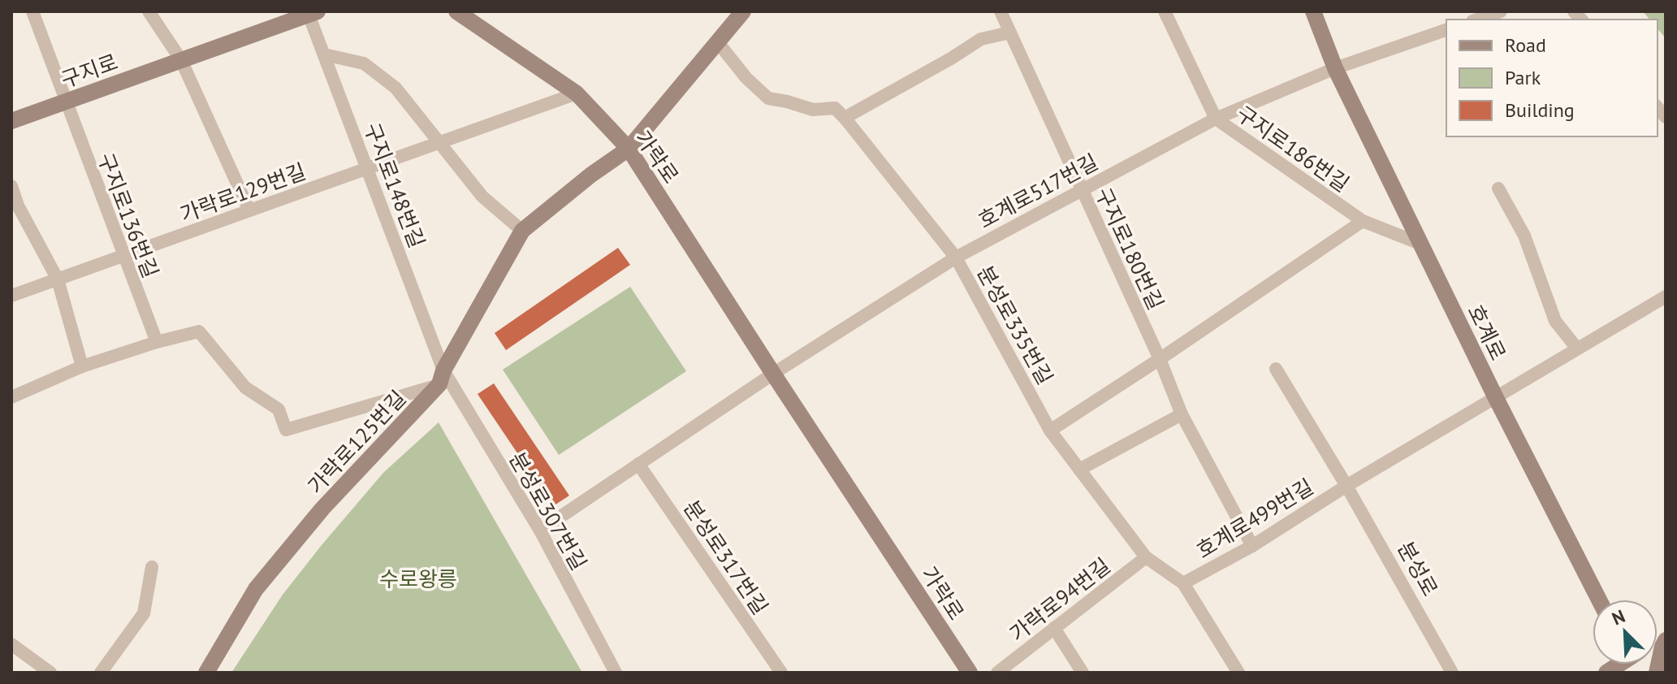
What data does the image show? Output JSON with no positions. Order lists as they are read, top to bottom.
{
  "streets": {
    "street": [
      "구지로",
      "구지로186번길",
      "가락로",
      "구지로148번길",
      "호계로517번길",
      "가락로129번길",
      "구지로136번길",
      "구지로180번길",
      "분성로335번길",
      "호계로",
      "가락로125번길",
      "분성로307번길",
      "호계로499번길",
      "분성로317번길",
      "분성로",
      "가락로94번길"
    ]
  },
  "crossings": [
    ["구지로", "구지로148번길"],
    ["구지로", "구지로136번길"],
    ["구지로186번길", "호계로517번길"],
    ["구지로186번길", "호계로"],
    ["가락로", "호계로517번길"],
    ["가락로", "가락로129번길"],
    ["가락로", "가락로125번길"],
    ["구지로148번길", "가락로129번길"],
    ["구지로148번길", "가락로125번길"],
    ["구지로148번길", "분성로307번길"],
    ["호계로517번길", "구지로180번길"],
    ["호계로517번길", "분성로335번길"],
    ["호계로517번길", "호계로"],
    ["가락로129번길", "구지로136번길"],
    ["구지로180번길", "호계로499번길"],
    ["분성로335번길", "호계로499번길"],
    ["분성로335번길", "가락로94번길"],
    ["호계로", "호계로499번길"],
    ["가락로125번길", "분성로307번길"],
    ["호계로499번길", "분성로"]
  ],
  "parks": ["수로왕릉"],
  "legend": ["Road", "Park", "Building"],
  "north": "top left"
}
